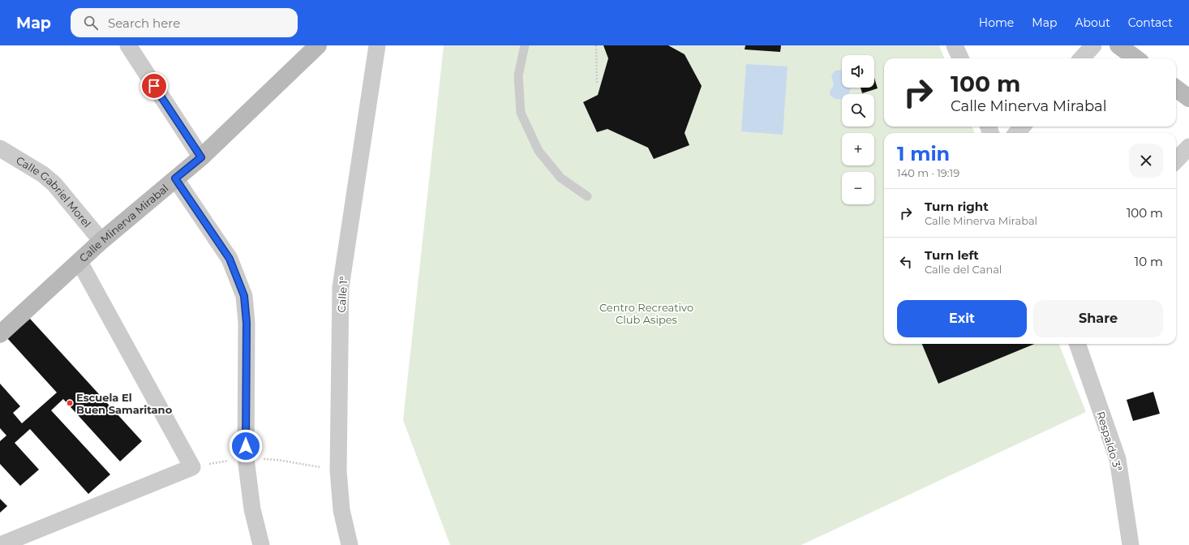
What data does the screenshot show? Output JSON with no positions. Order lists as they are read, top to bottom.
{
  "streets": {
    "street": [
      "Calle Gabriel Morel",
      "Calle Minerva Mirabal",
      "Calle 1ª",
      "Respaldo 3ª"
    ]
  },
  "crossings": [
    ["Calle Gabriel Morel", "Calle Minerva Mirabal"]
  ],
  "parks": ["Centro Recreativo Club Asipes"],
  "places": ["Escuela El Buen Samaritano"],
  "page": {
    "header": "Map",
    "search": "Search here",
    "nav": [
      "Home",
      "Map",
      "About",
      "Contact"
    ],
    "map_buttons": ["+", "−"],
    "turn": ["100 m", "Calle Minerva Mirabal"],
    "heading": ["1 min", "140 m · 19:19"],
    "list": [
      {
        "name": "Turn right",
        "note": "Calle Minerva Mirabal",
        "value": "100 m"
      },
      {
        "name": "Turn left",
        "note": "Calle del Canal",
        "value": "10 m"
      }
    ],
    "buttons": ["Exit", "Share"]
  }
}
